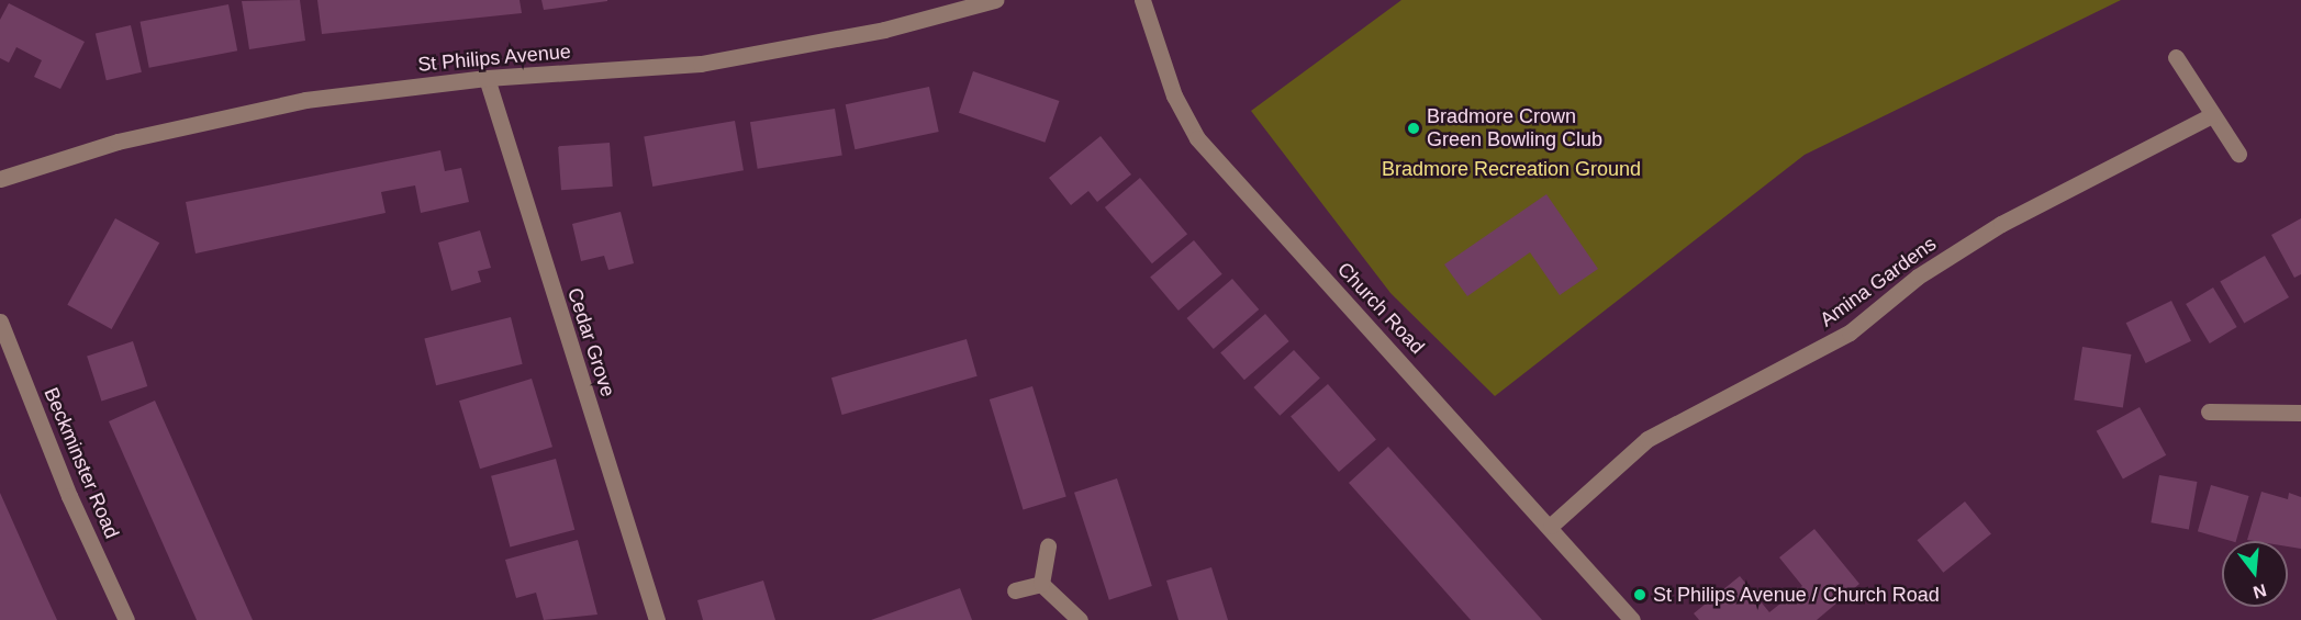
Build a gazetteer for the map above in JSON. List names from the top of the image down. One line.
{"streets":{"street":["St Philips Avenue","Amina Gardens","Church Road","Cedar Grove","Beckminster Road"]},"crossings":[["St Philips Avenue","Cedar Grove"],["Amina Gardens","Church Road"]],"parks":["Bradmore Recreation Ground"],"places":["Bradmore Crown Green Bowling Club","St Philips Avenue / Church Road"],"north":"bottom"}
